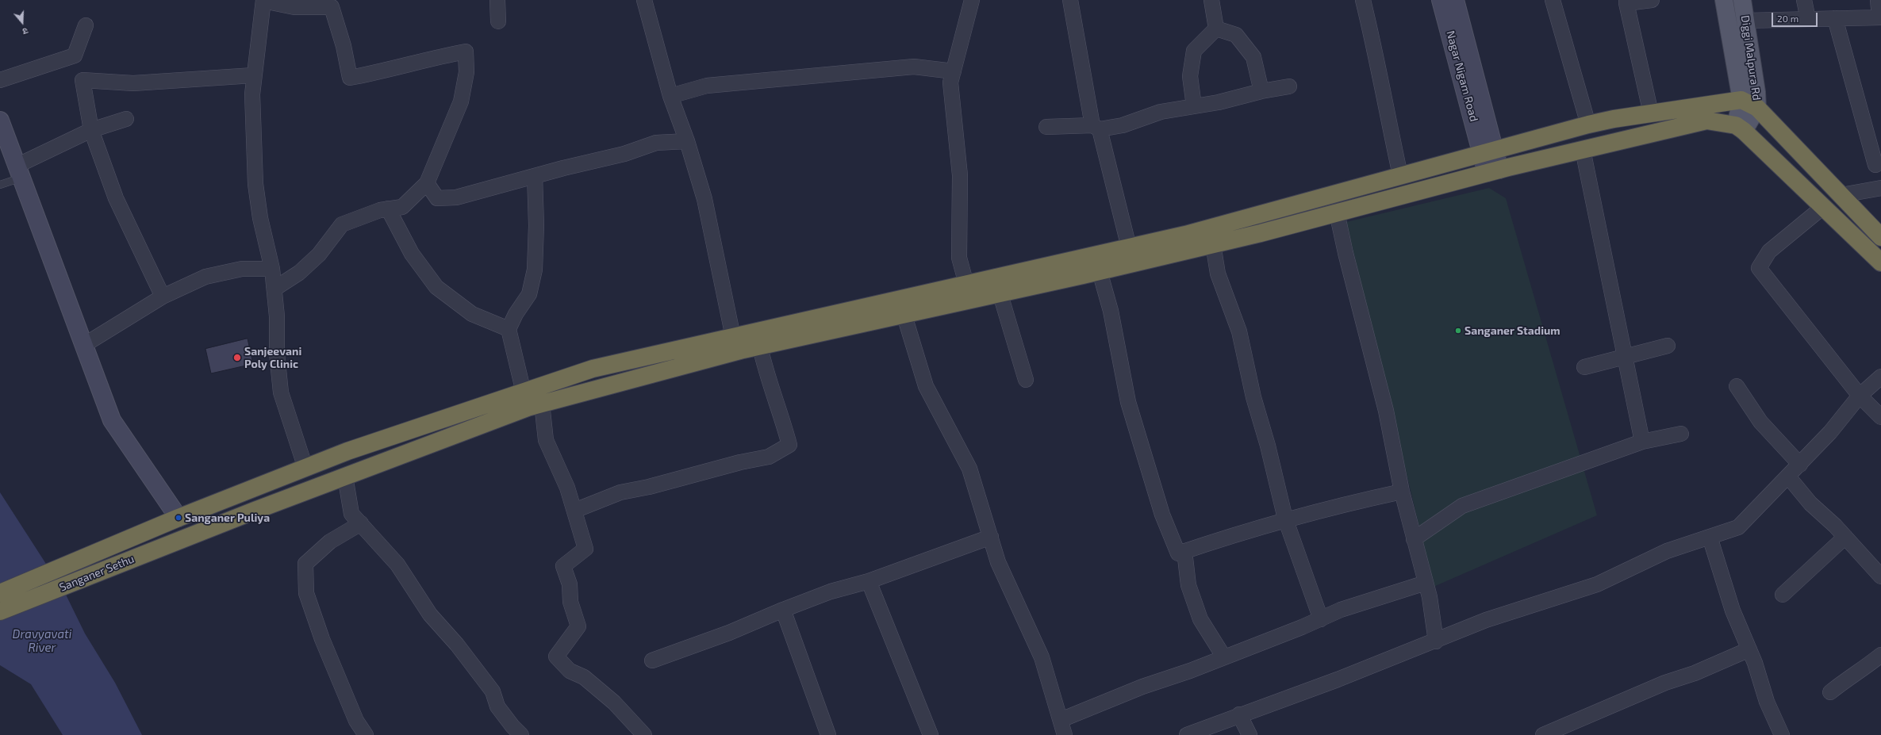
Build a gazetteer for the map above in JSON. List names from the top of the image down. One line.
{"streets":{"highway":["Sanganer Sethu"],"main road":["Diggi Malpura Rd"],"street":["Nagar Nigam Road"]},"water":["Dravyavati River"],"places":["Sanganer Stadium","Sanjeevani Poly Clinic","Sanganer Puliya"],"scale_bar":"20 m","north":"bottom"}
